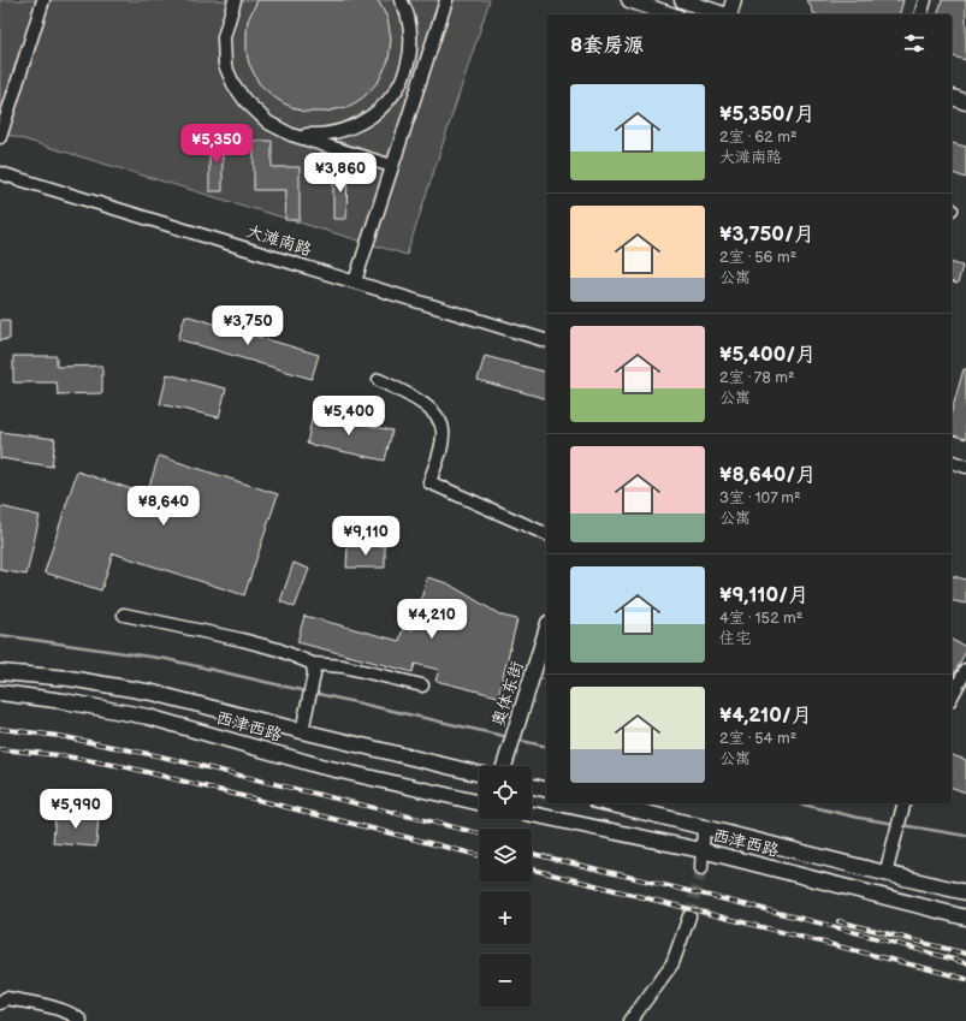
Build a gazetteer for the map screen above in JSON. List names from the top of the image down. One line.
{"streets":{"main road":["奥体东街","西津西路"],"street":["大滩南路"]},"page":{"heading":"8套房源","list":[{"name":"¥5,350/月","note":"2室 · 62 m² · 大滩南路"},{"name":"¥3,750/月","note":"2室 · 56 m² · 公寓"},{"name":"¥5,400/月","note":"2室 · 78 m² · 公寓"},{"name":"¥8,640/月","note":"3室 · 107 m² · 公寓"},{"name":"¥9,110/月","note":"4室 · 152 m² · 住宅"},{"name":"¥4,210/月","note":"2室 · 54 m² · 公寓"}],"price":["¥5,350","¥3,860","¥3,750","¥5,400","¥8,640","¥9,110","¥4,210","¥5,990"],"map_buttons":["+","−"]}}
